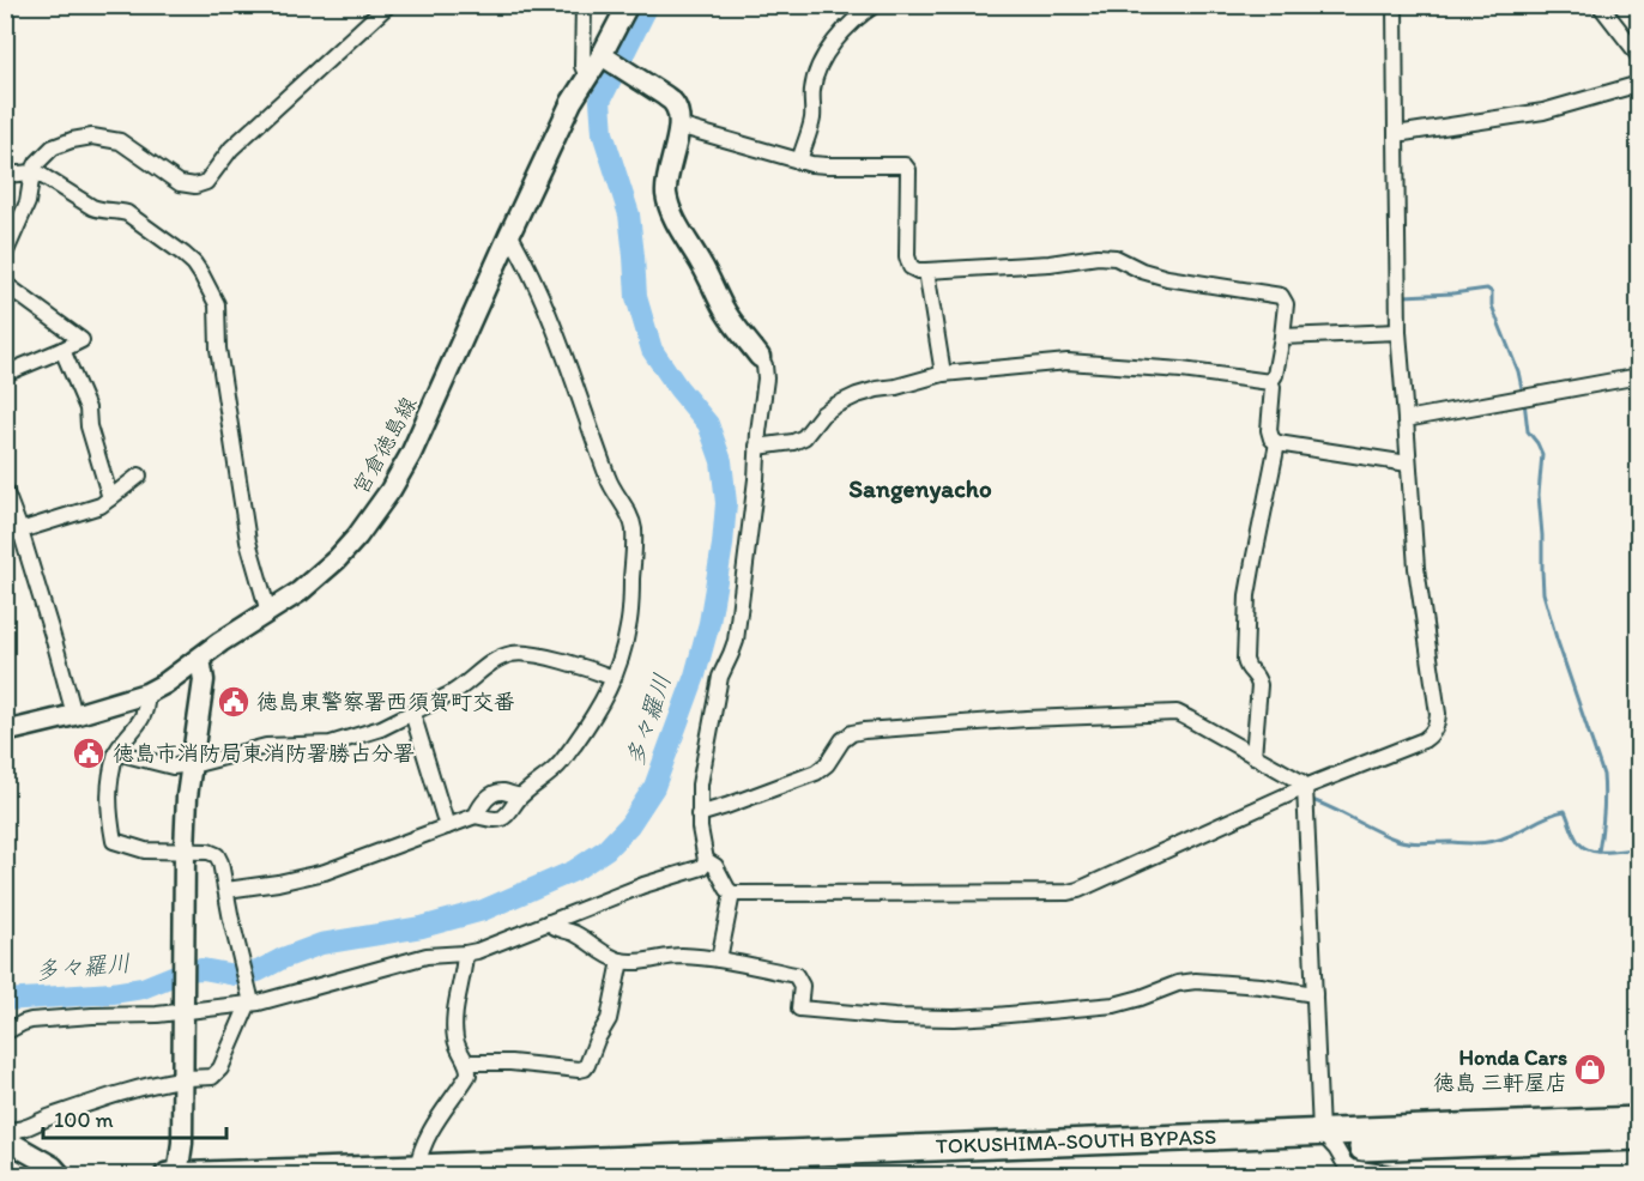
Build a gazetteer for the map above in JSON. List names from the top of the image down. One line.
{"streets":{"highway":["TOKUSHIMA-SOUTH BYPASS"],"main road":["宮倉徳島線"]},"districts":["Sangenyacho"],"water":["多々羅川"],"places":{"public building":["徳島東警察署西須賀町交番","徳島市消防局東消防署勝占分署"],"shop":["Honda Cars 徳島 三軒屋店"]},"scale_bar":"100 m"}
